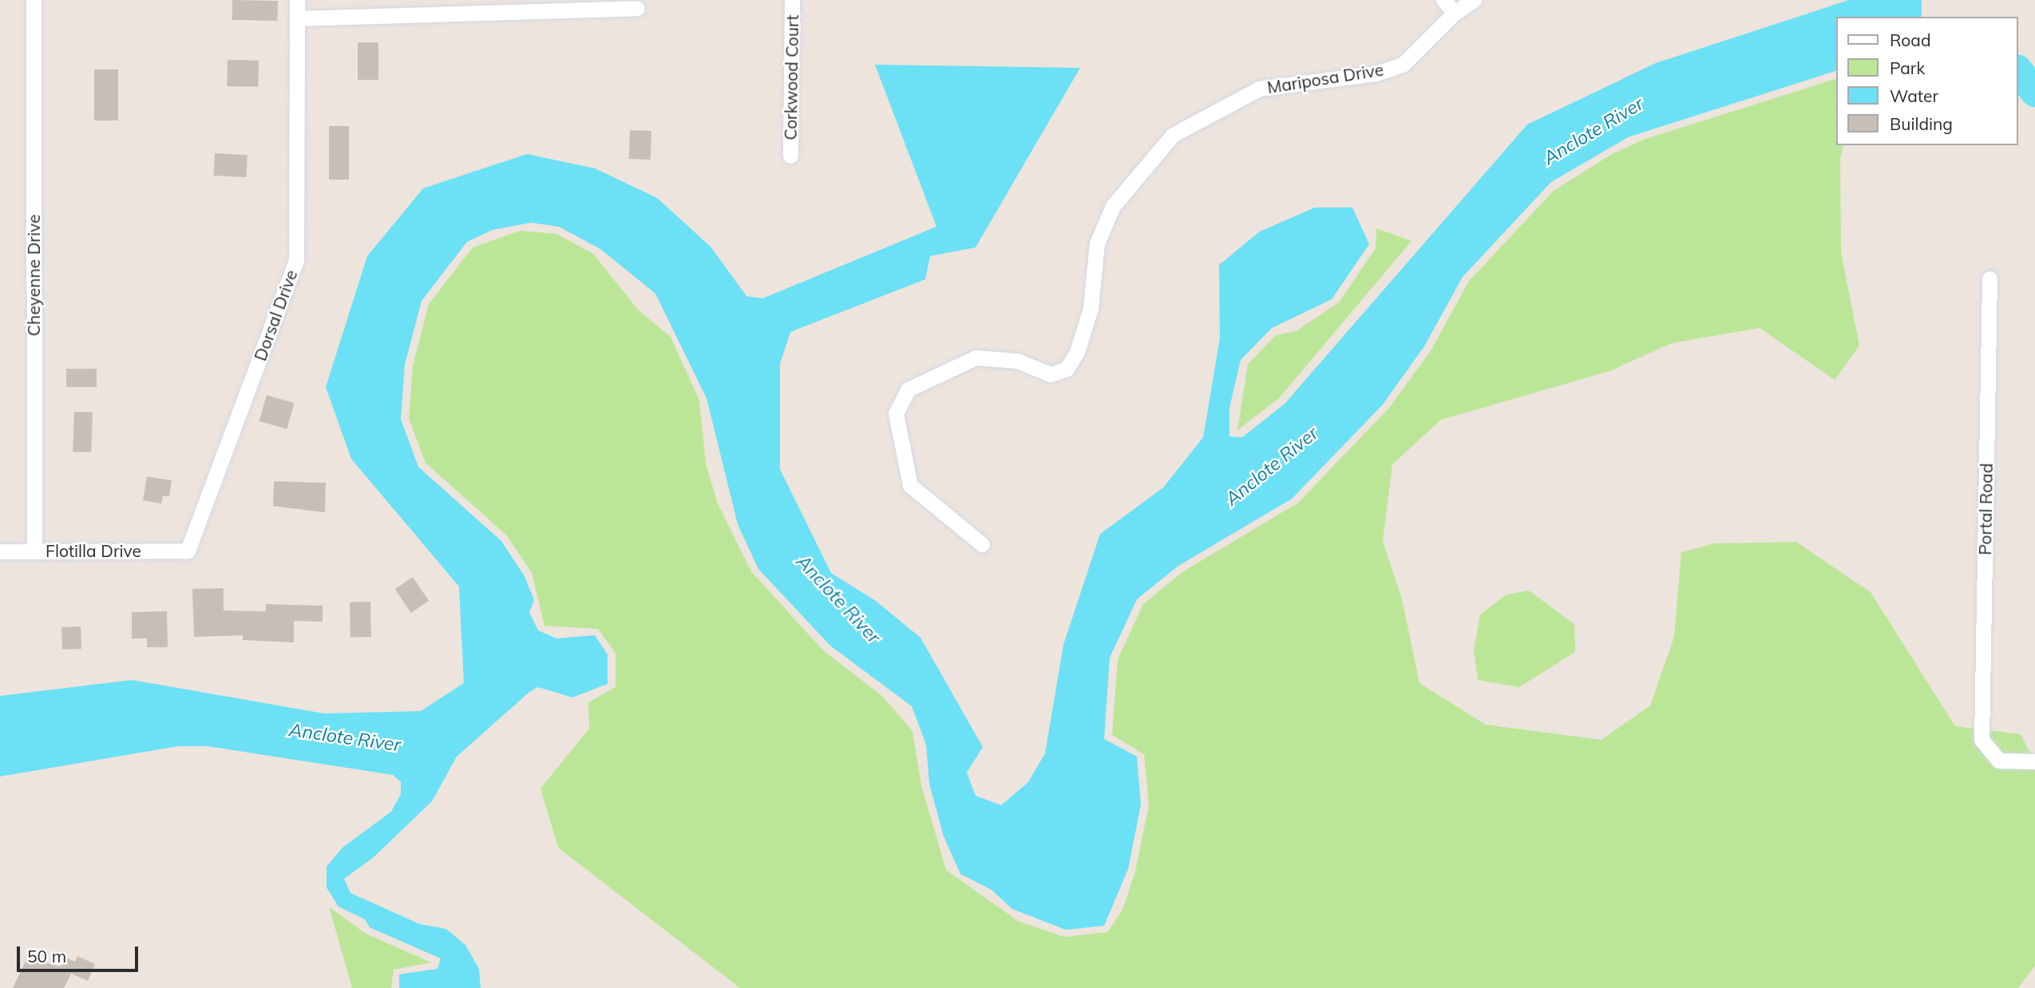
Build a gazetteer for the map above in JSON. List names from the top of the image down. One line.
{"streets":{"street":["Corkwood Court","Mariposa Drive","Cheyenne Drive","Dorsal Drive","Portal Road","Flotilla Drive"]},"crossings":[["Cheyenne Drive","Flotilla Drive"],["Dorsal Drive","Flotilla Drive"]],"water":["Anclote River"],"legend":["Road","Park","Water","Building"],"scale_bar":"50 m"}
